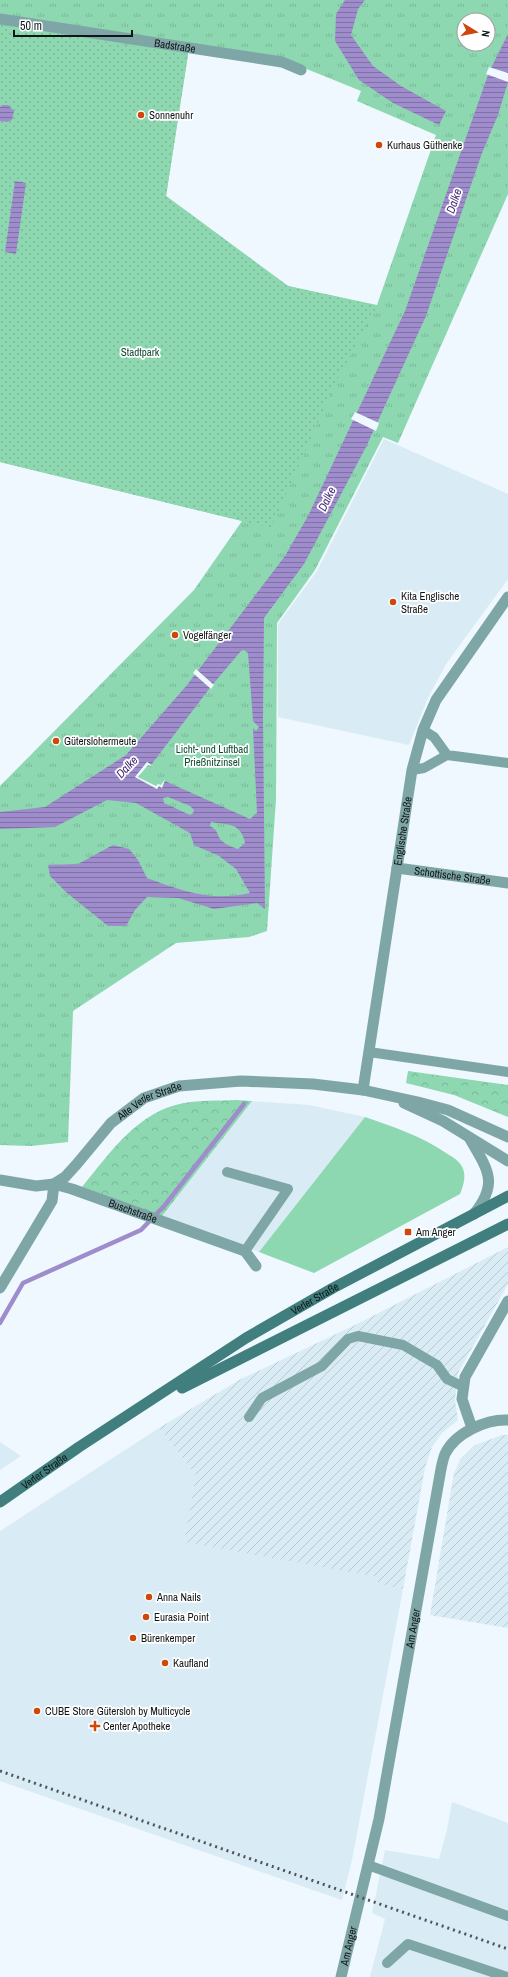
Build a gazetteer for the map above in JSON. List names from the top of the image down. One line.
{"streets":{"main road":["Verler Straße"],"street":["Badstraße","Englische Straße","Schottische Straße","Alte Verler Straße","Buschstraße","Am Anger"]},"crossings":[["Englische Straße","Schottische Straße"],["Englische Straße","Alte Verler Straße"],["Alte Verler Straße","Buschstraße"],["Alte Verler Straße","Verler Straße"]],"water":["Dalke"],"parks":["Stadtpark","Licht- und Luftbad Prießnitzinsel"],"places":{"other":["Sonnenuhr","Kurhaus Güthenke","Kita Englische Straße","Vogelfänger","Güterslohermeute","Anna Nails","Eurasia Point","Bürenkemper","Kaufland","CUBE Store Gütersloh by Multicycle"],"transit":["Am Anger"],"health":["Center Apotheke"]},"scale_bar":"50 m","north":"right"}
